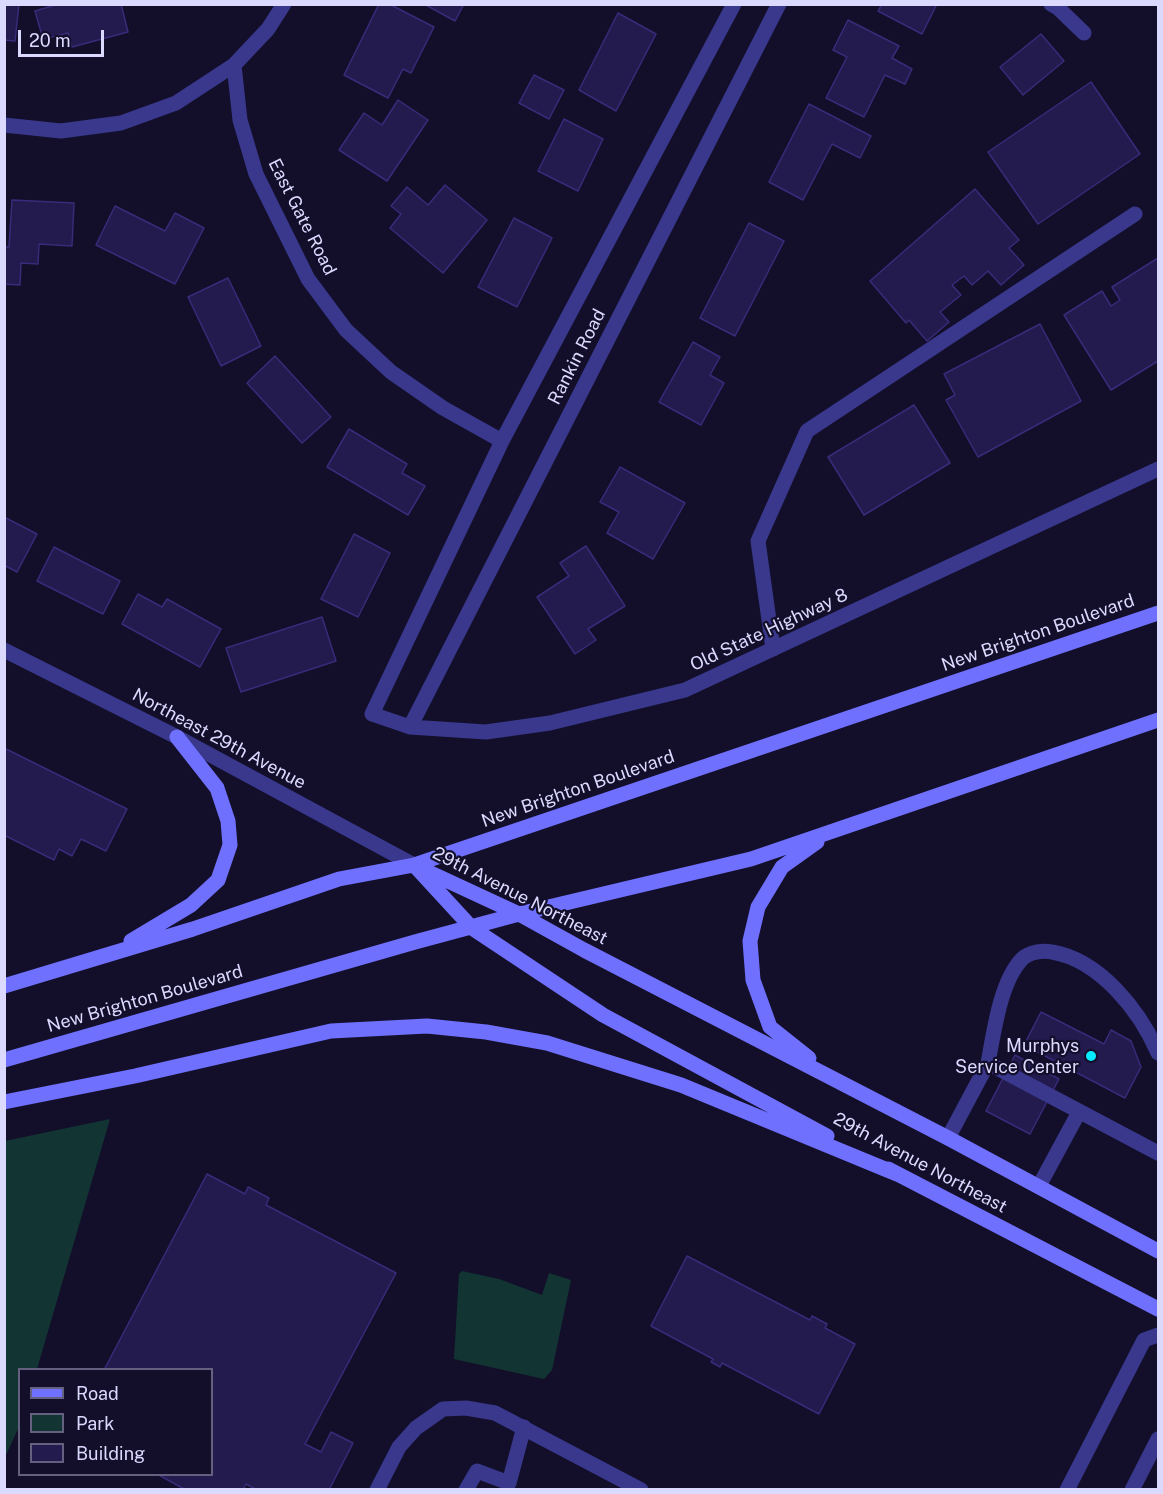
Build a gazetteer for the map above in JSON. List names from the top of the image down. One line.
{"streets":{"main road":["New Brighton Boulevard","29th Avenue Northeast"],"street":["East Gate Road","Rankin Road","Old State Highway 8","Northeast 29th Avenue"]},"crossings":[["East Gate Road","Rankin Road"],["Rankin Road","Old State Highway 8"],["New Brighton Boulevard","Northeast 29th Avenue"],["New Brighton Boulevard","29th Avenue Northeast"],["Northeast 29th Avenue","29th Avenue Northeast"]],"places":["Murphys Service Center"],"legend":["Road","Park","Building"],"scale_bar":"20 m"}
